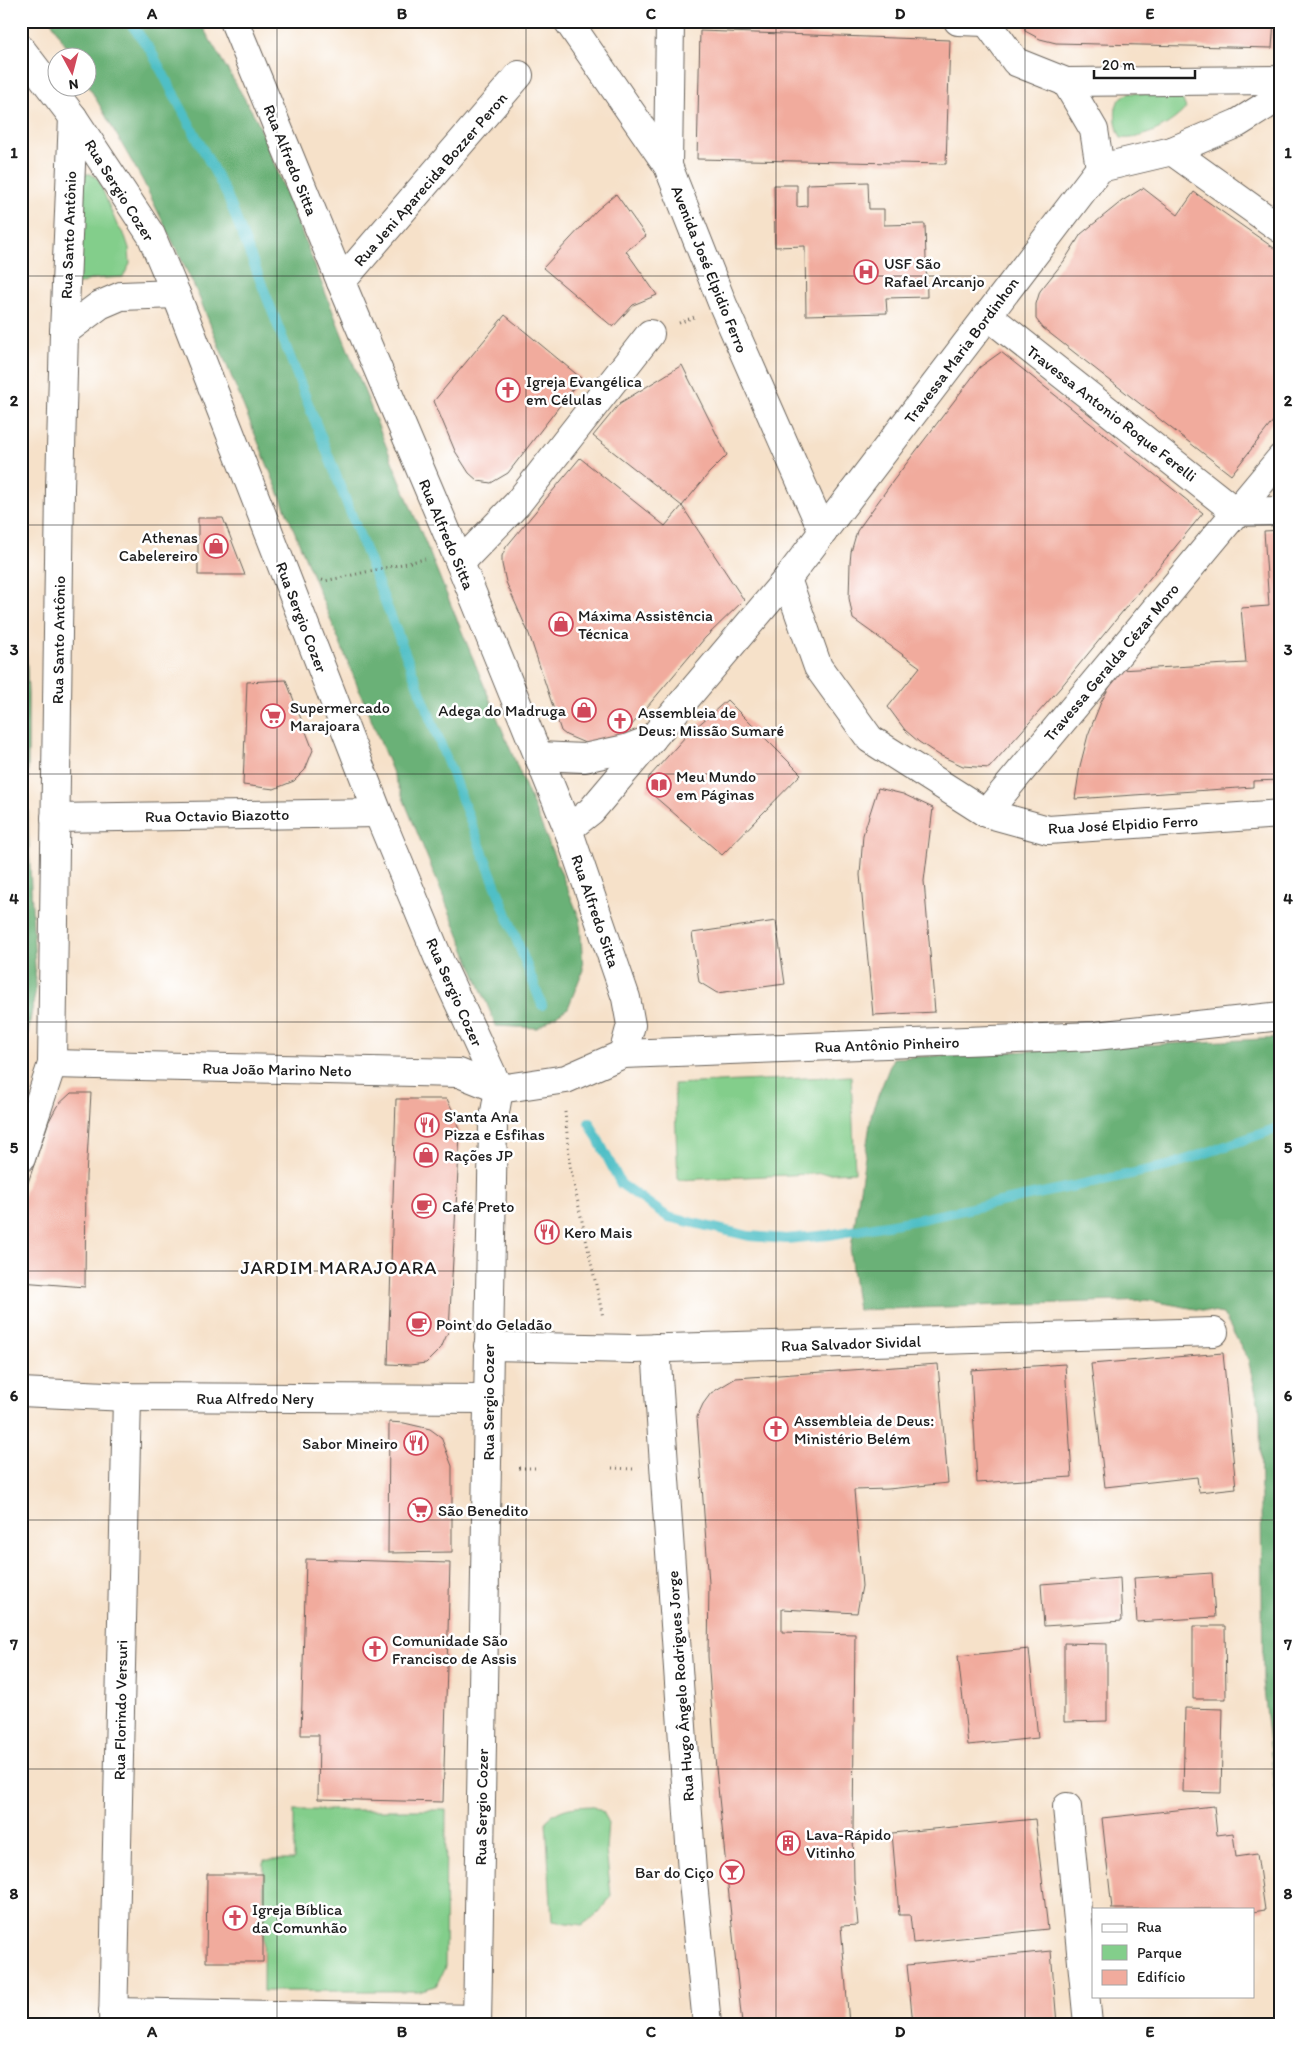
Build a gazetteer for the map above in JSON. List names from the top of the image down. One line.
{"streets":{"street":["Rua Alfredo Sitta","Rua Jeni Aparecida Bozzer Peron","Rua Sergio Cozer","Rua Santo Antônio","Avenida José Elpidio Ferro","Travessa Maria Bordinhon","Travessa Antonio Roque Ferelli","Travessa Geralda Cézar Moro","Rua Octavio Biazotto","Rua José Elpidio Ferro","Rua Antônio Pinheiro","Rua João Marino Neto","Rua Salvador Sividal","Rua Alfredo Nery","Rua Hugo Ângelo Rodrigues Jorge","Rua Florindo Versuri"]},"crossings":[["Rua Alfredo Sitta","Rua Jeni Aparecida Bozzer Peron"],["Rua Alfredo Sitta","Travessa Maria Bordinhon"],["Rua Alfredo Sitta","Rua Antônio Pinheiro"],["Rua Sergio Cozer","Rua Santo Antônio"],["Rua Sergio Cozer","Rua Octavio Biazotto"],["Rua Sergio Cozer","Rua Antônio Pinheiro"],["Rua Sergio Cozer","Rua João Marino Neto"],["Rua Sergio Cozer","Rua Salvador Sividal"],["Rua Sergio Cozer","Rua Alfredo Nery"],["Rua Santo Antônio","Rua Octavio Biazotto"],["Rua Santo Antônio","Rua João Marino Neto"],["Avenida José Elpidio Ferro","Travessa Maria Bordinhon"],["Travessa Maria Bordinhon","Travessa Antonio Roque Ferelli"],["Travessa Maria Bordinhon","Rua José Elpidio Ferro"],["Travessa Antonio Roque Ferelli","Travessa Geralda Cézar Moro"],["Travessa Geralda Cézar Moro","Rua José Elpidio Ferro"],["Rua Antônio Pinheiro","Rua João Marino Neto"],["Rua Salvador Sividal","Rua Hugo Ângelo Rodrigues Jorge"],["Rua Alfredo Nery","Rua Florindo Versuri"]],"districts":["JARDIM MARAJOARA"],"places":{"hospital":["USF São Rafael Arcanjo"],"church":["Igreja Evangélica em Células","Assembleia de Deus: Missão Sumaré","Assembleia de Deus: Ministério Belém","Comunidade São Francisco de Assis","Igreja Bíblica da Comunhão"],"shop":["Athenas Cabelereiro","Máxima Assistência Técnica","Adega do Madruga","Rações JP"],"supermarket":["Supermercado Marajoara","São Benedito"],"library":["Meu Mundo em Páginas"],"restaurant":["S'anta Ana Pizza e Esfihas","Kero Mais","Sabor Mineiro"],"cafe":["Café Preto","Point do Geladão"],"building":["Lava-Rápido Vitinho"],"bar":["Bar do Ciço"]},"legend":["Rua","Parque","Edifício"],"scale_bar":"20 m","north":"bottom","grid":{"columns":["A","B","C","D","E"],"rows":["1","2","3","4","5","6","7","8"]}}
